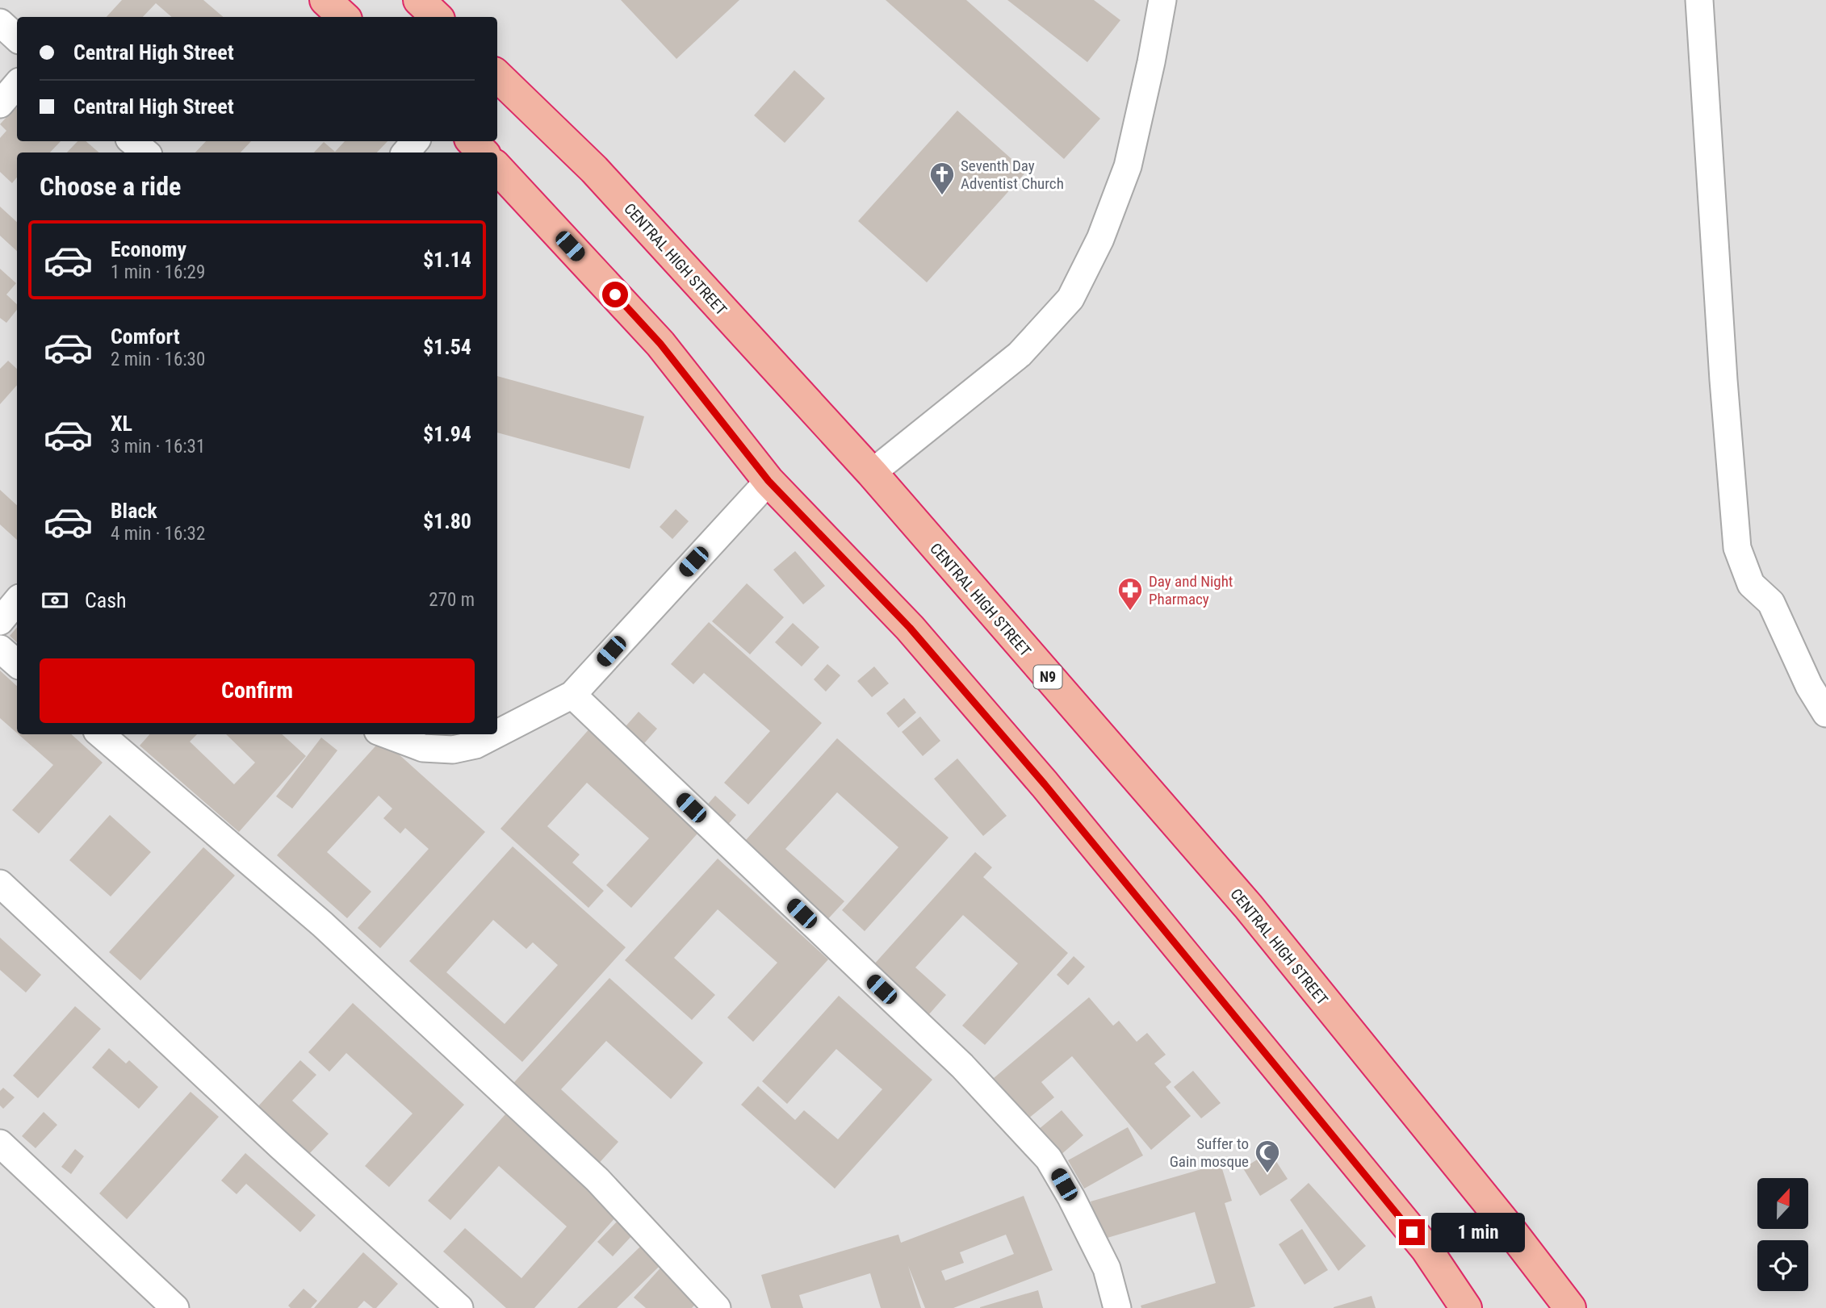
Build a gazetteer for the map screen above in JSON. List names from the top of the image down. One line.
{"streets":{"highway":["CENTRAL HIGH STREET","N9"]},"places":{"church":["Seventh Day Adventist Church"],"pharmacy":["Day and Night Pharmacy"],"mosque":["Suffer to Gain mosque"]},"north":"top","page":{"banner":["Central High Street","Central High Street"],"heading":"Choose a ride","list":[{"name":"Economy","note":"1 min · 16:29","value":"$1.14"},{"name":"Comfort","note":"2 min · 16:30","value":"$1.54"},{"name":"XL","note":"3 min · 16:31","value":"$1.94"},{"name":"Black","note":"4 min · 16:32","value":"$1.80"}],"pay":["Cash","270 m"],"buttons":"Confirm","bubble":"1 min"}}
